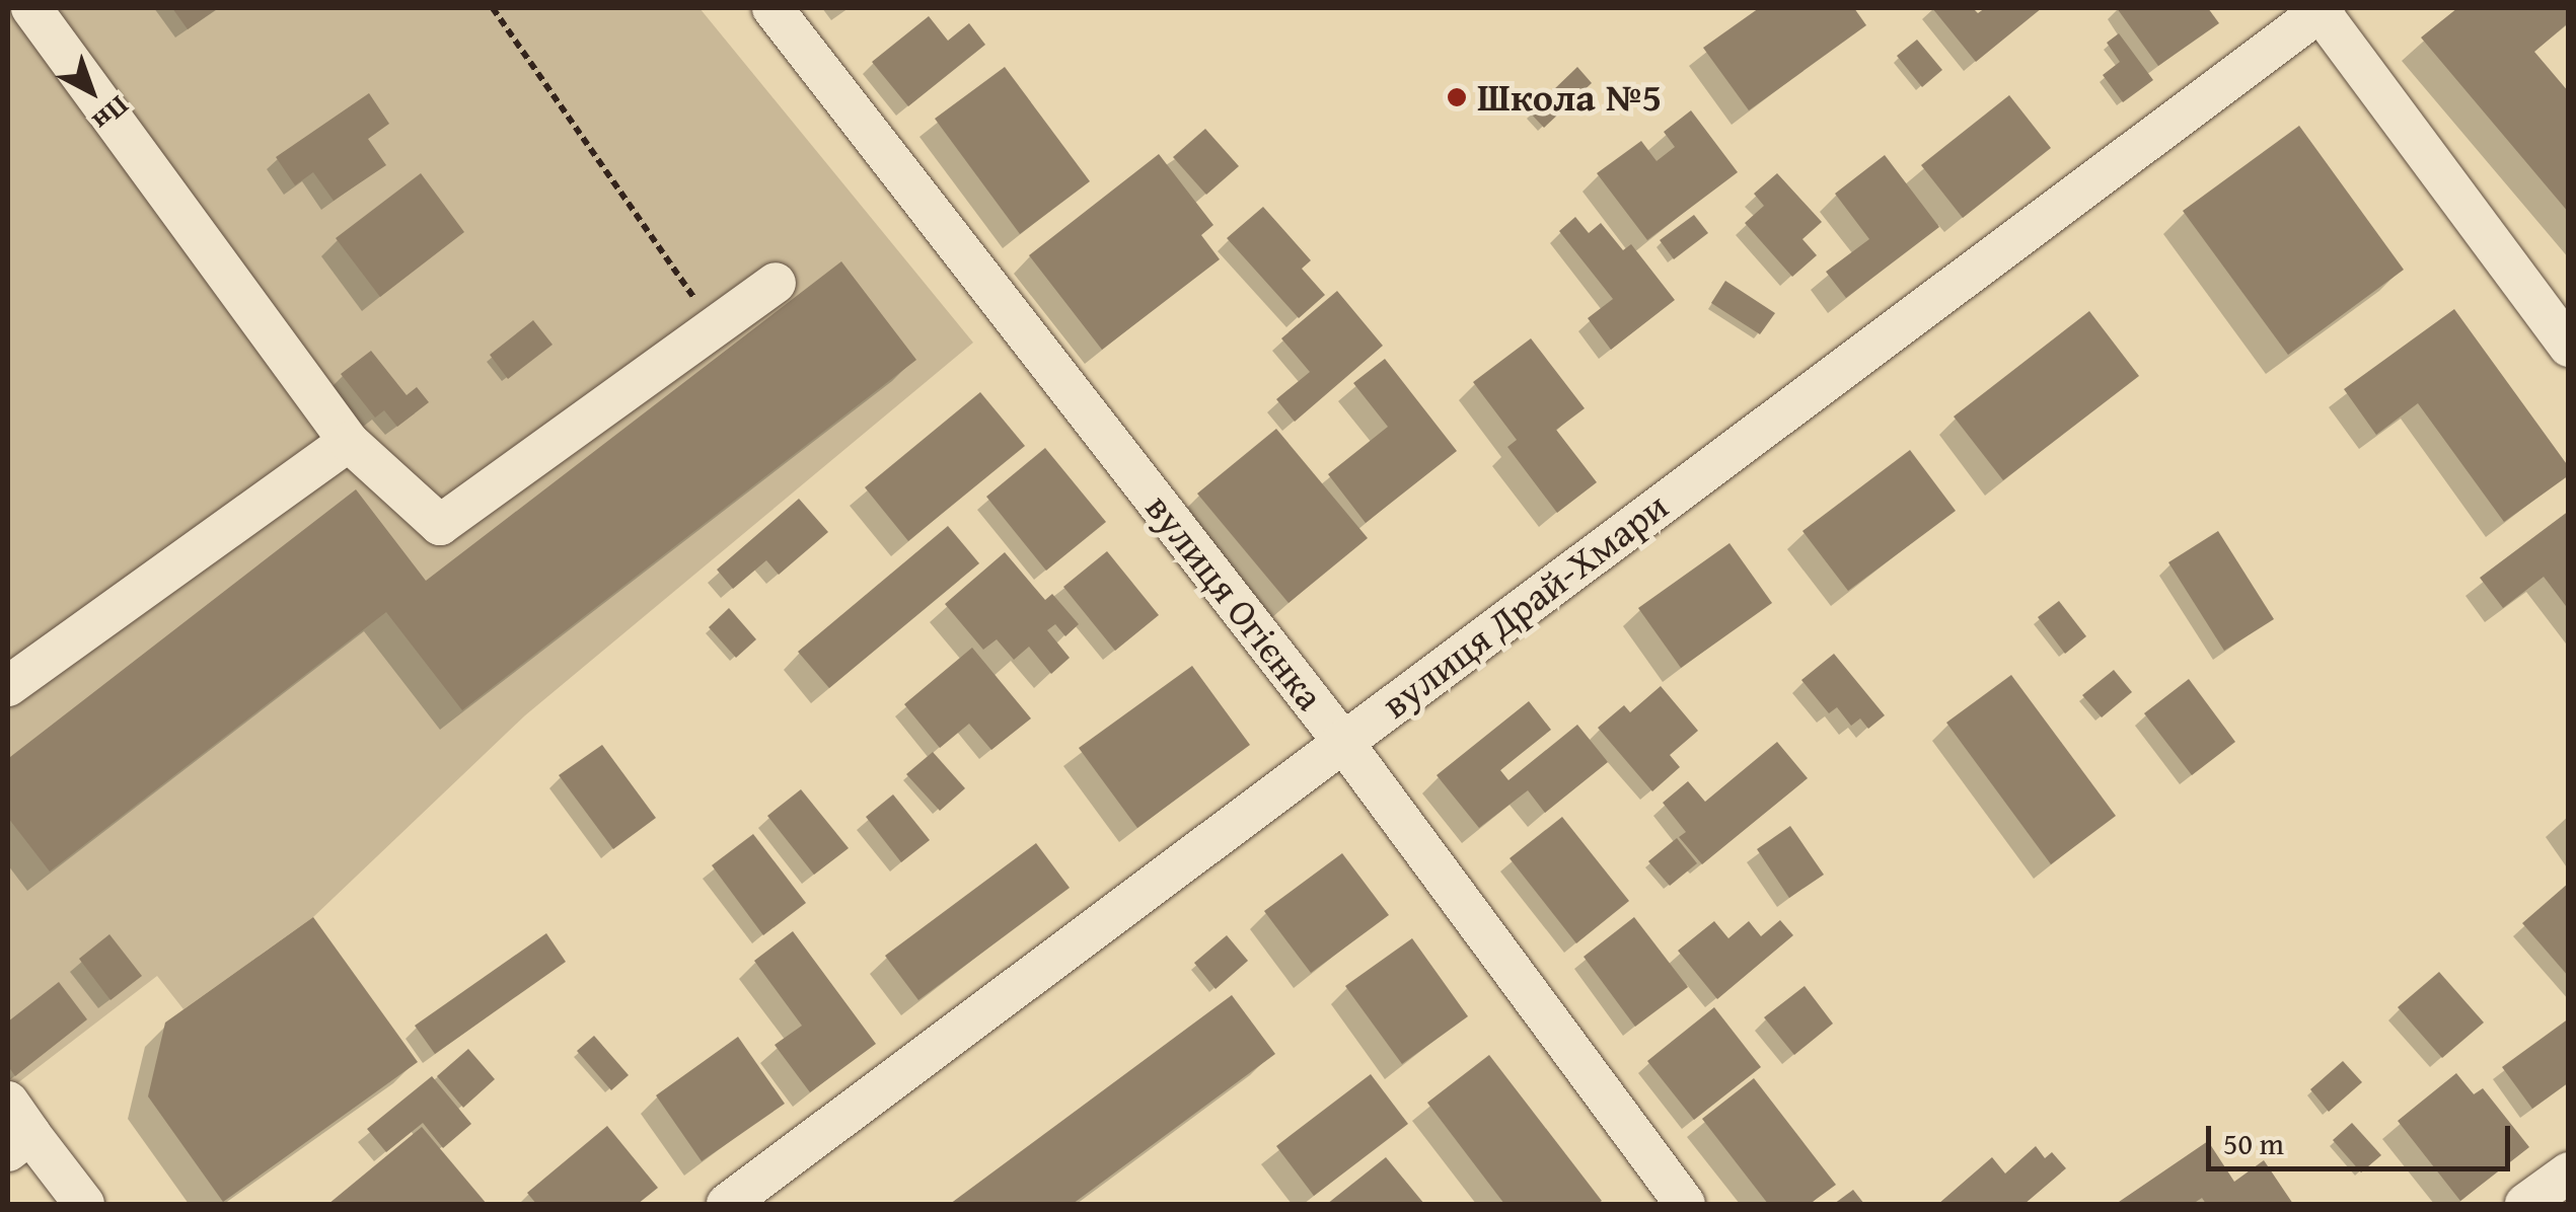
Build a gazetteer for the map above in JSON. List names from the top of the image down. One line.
{"streets":{"street":["вулиця Огієнка","вулиця Драй-Хмари"]},"crossings":[["вулиця Огієнка","вулиця Драй-Хмари"]],"places":["Школа №5"],"scale_bar":"50 m","north":"bottom right"}
